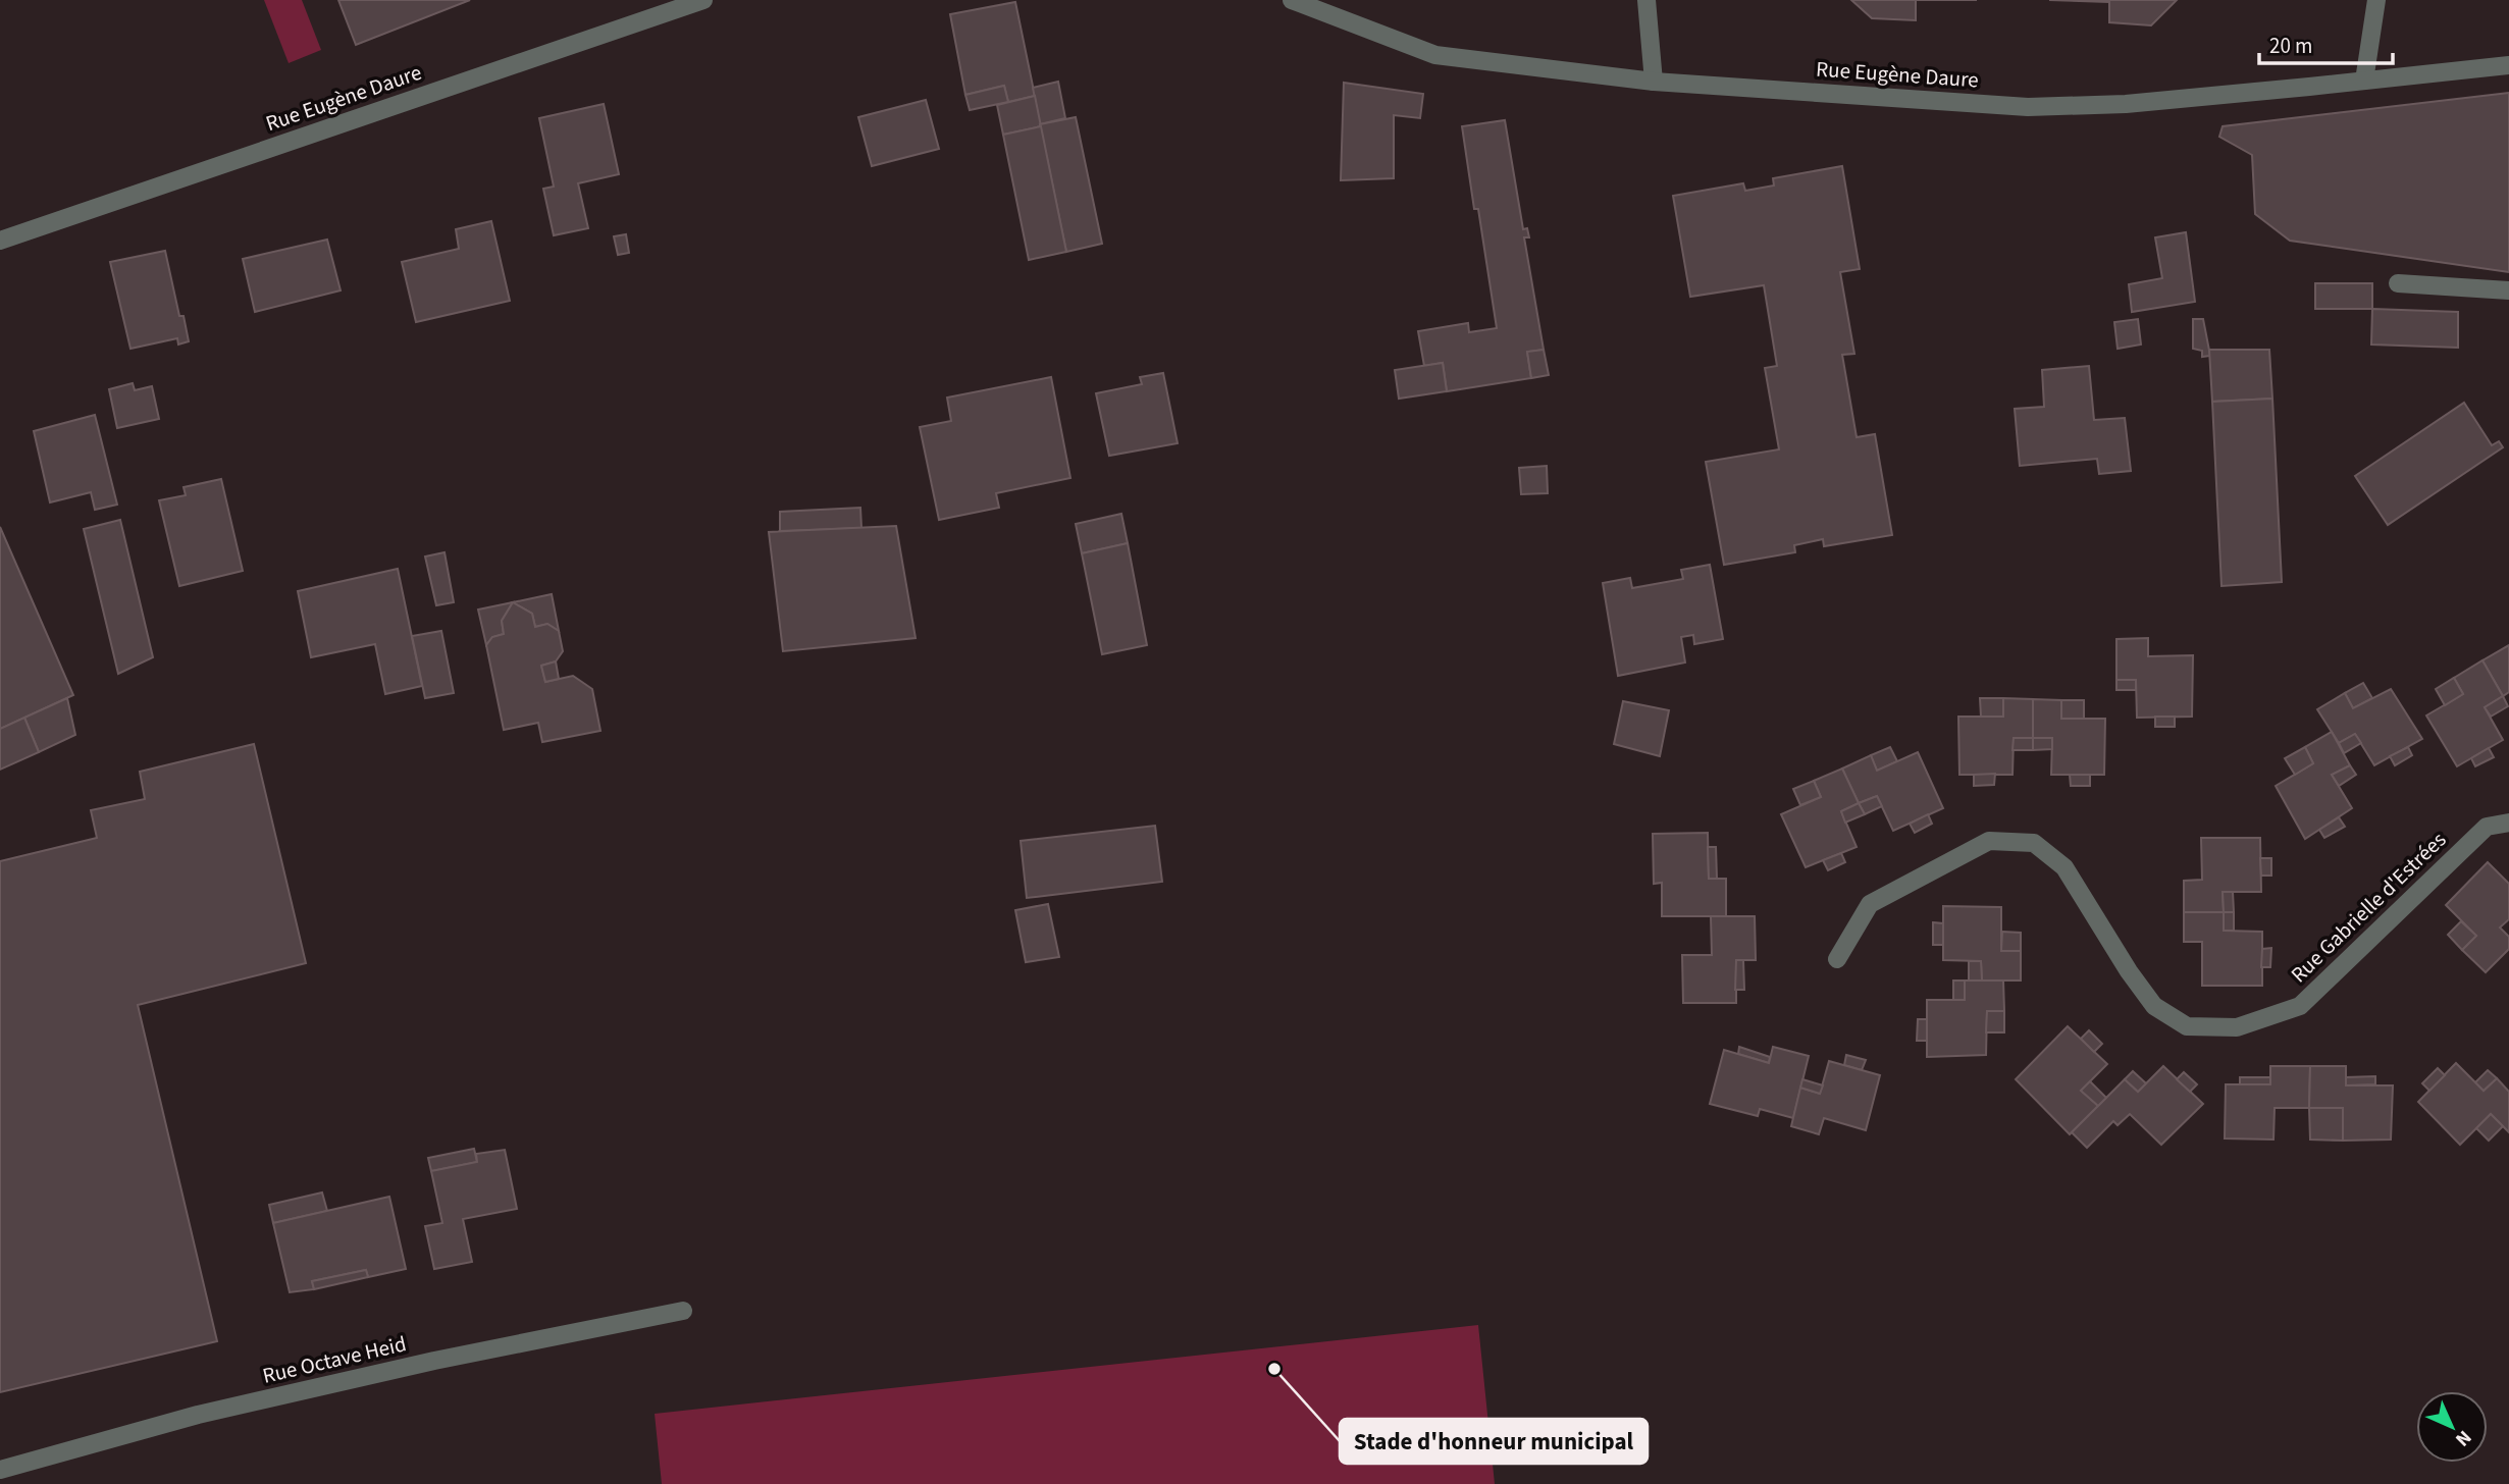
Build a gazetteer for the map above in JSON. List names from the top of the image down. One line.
{"streets":{"street":["Rue Eugène Daure","Rue Gabrielle d'Estrées","Rue Octave Heid"]},"places":["Stade d'honneur municipal"],"scale_bar":"20 m","north":"bottom right"}
